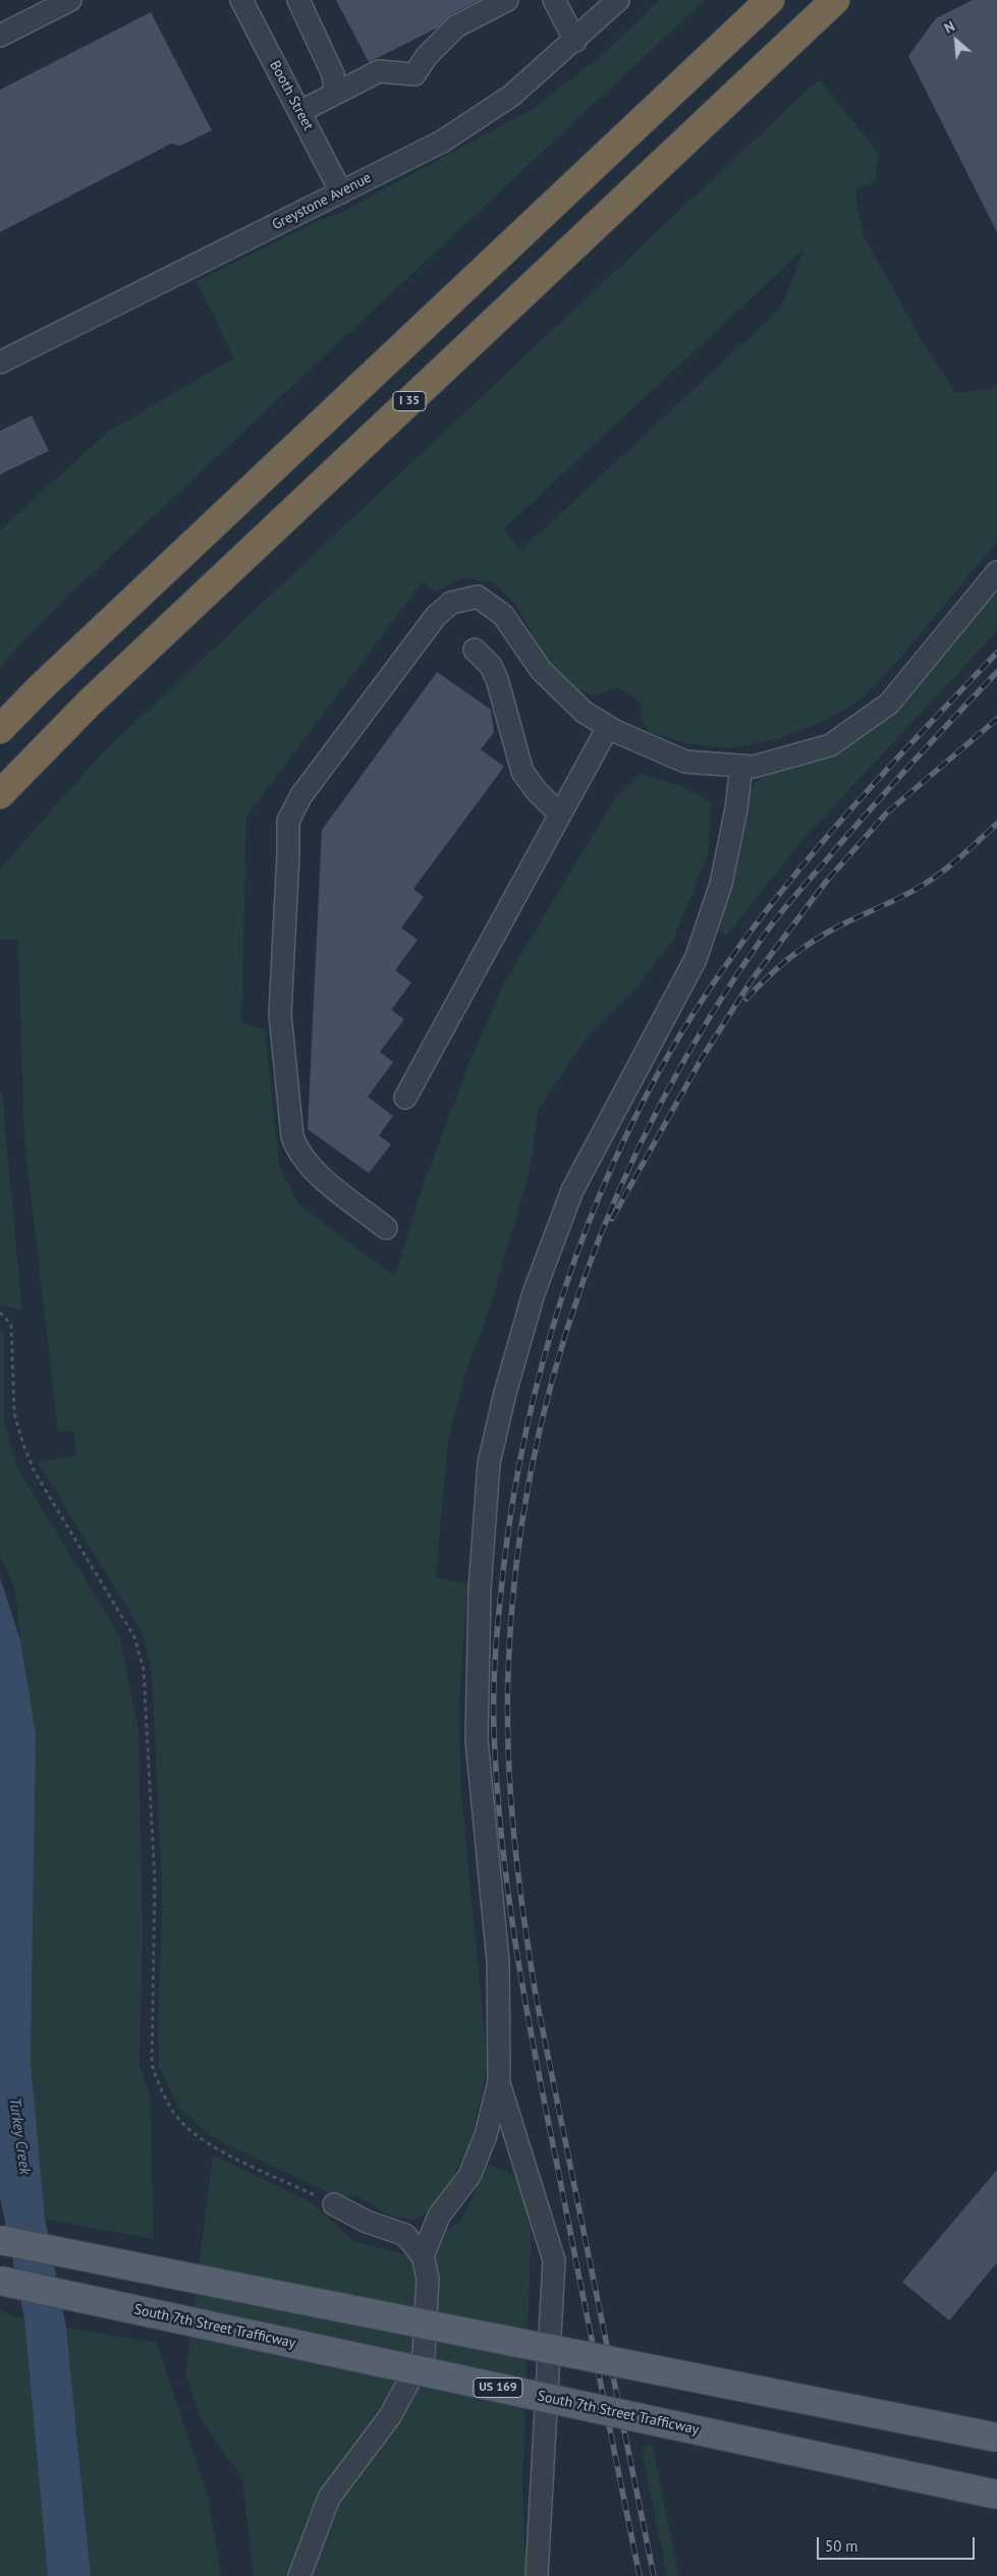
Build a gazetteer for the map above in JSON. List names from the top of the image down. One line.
{"streets":{"highway":["I 35"],"main road":["South 7th Street Trafficway","US 169"],"street":["Booth Street","Greystone Avenue"]},"crossings":[["Booth Street","Greystone Avenue"]],"water":["Turkey Creek"],"scale_bar":"50 m","north":"top left"}
